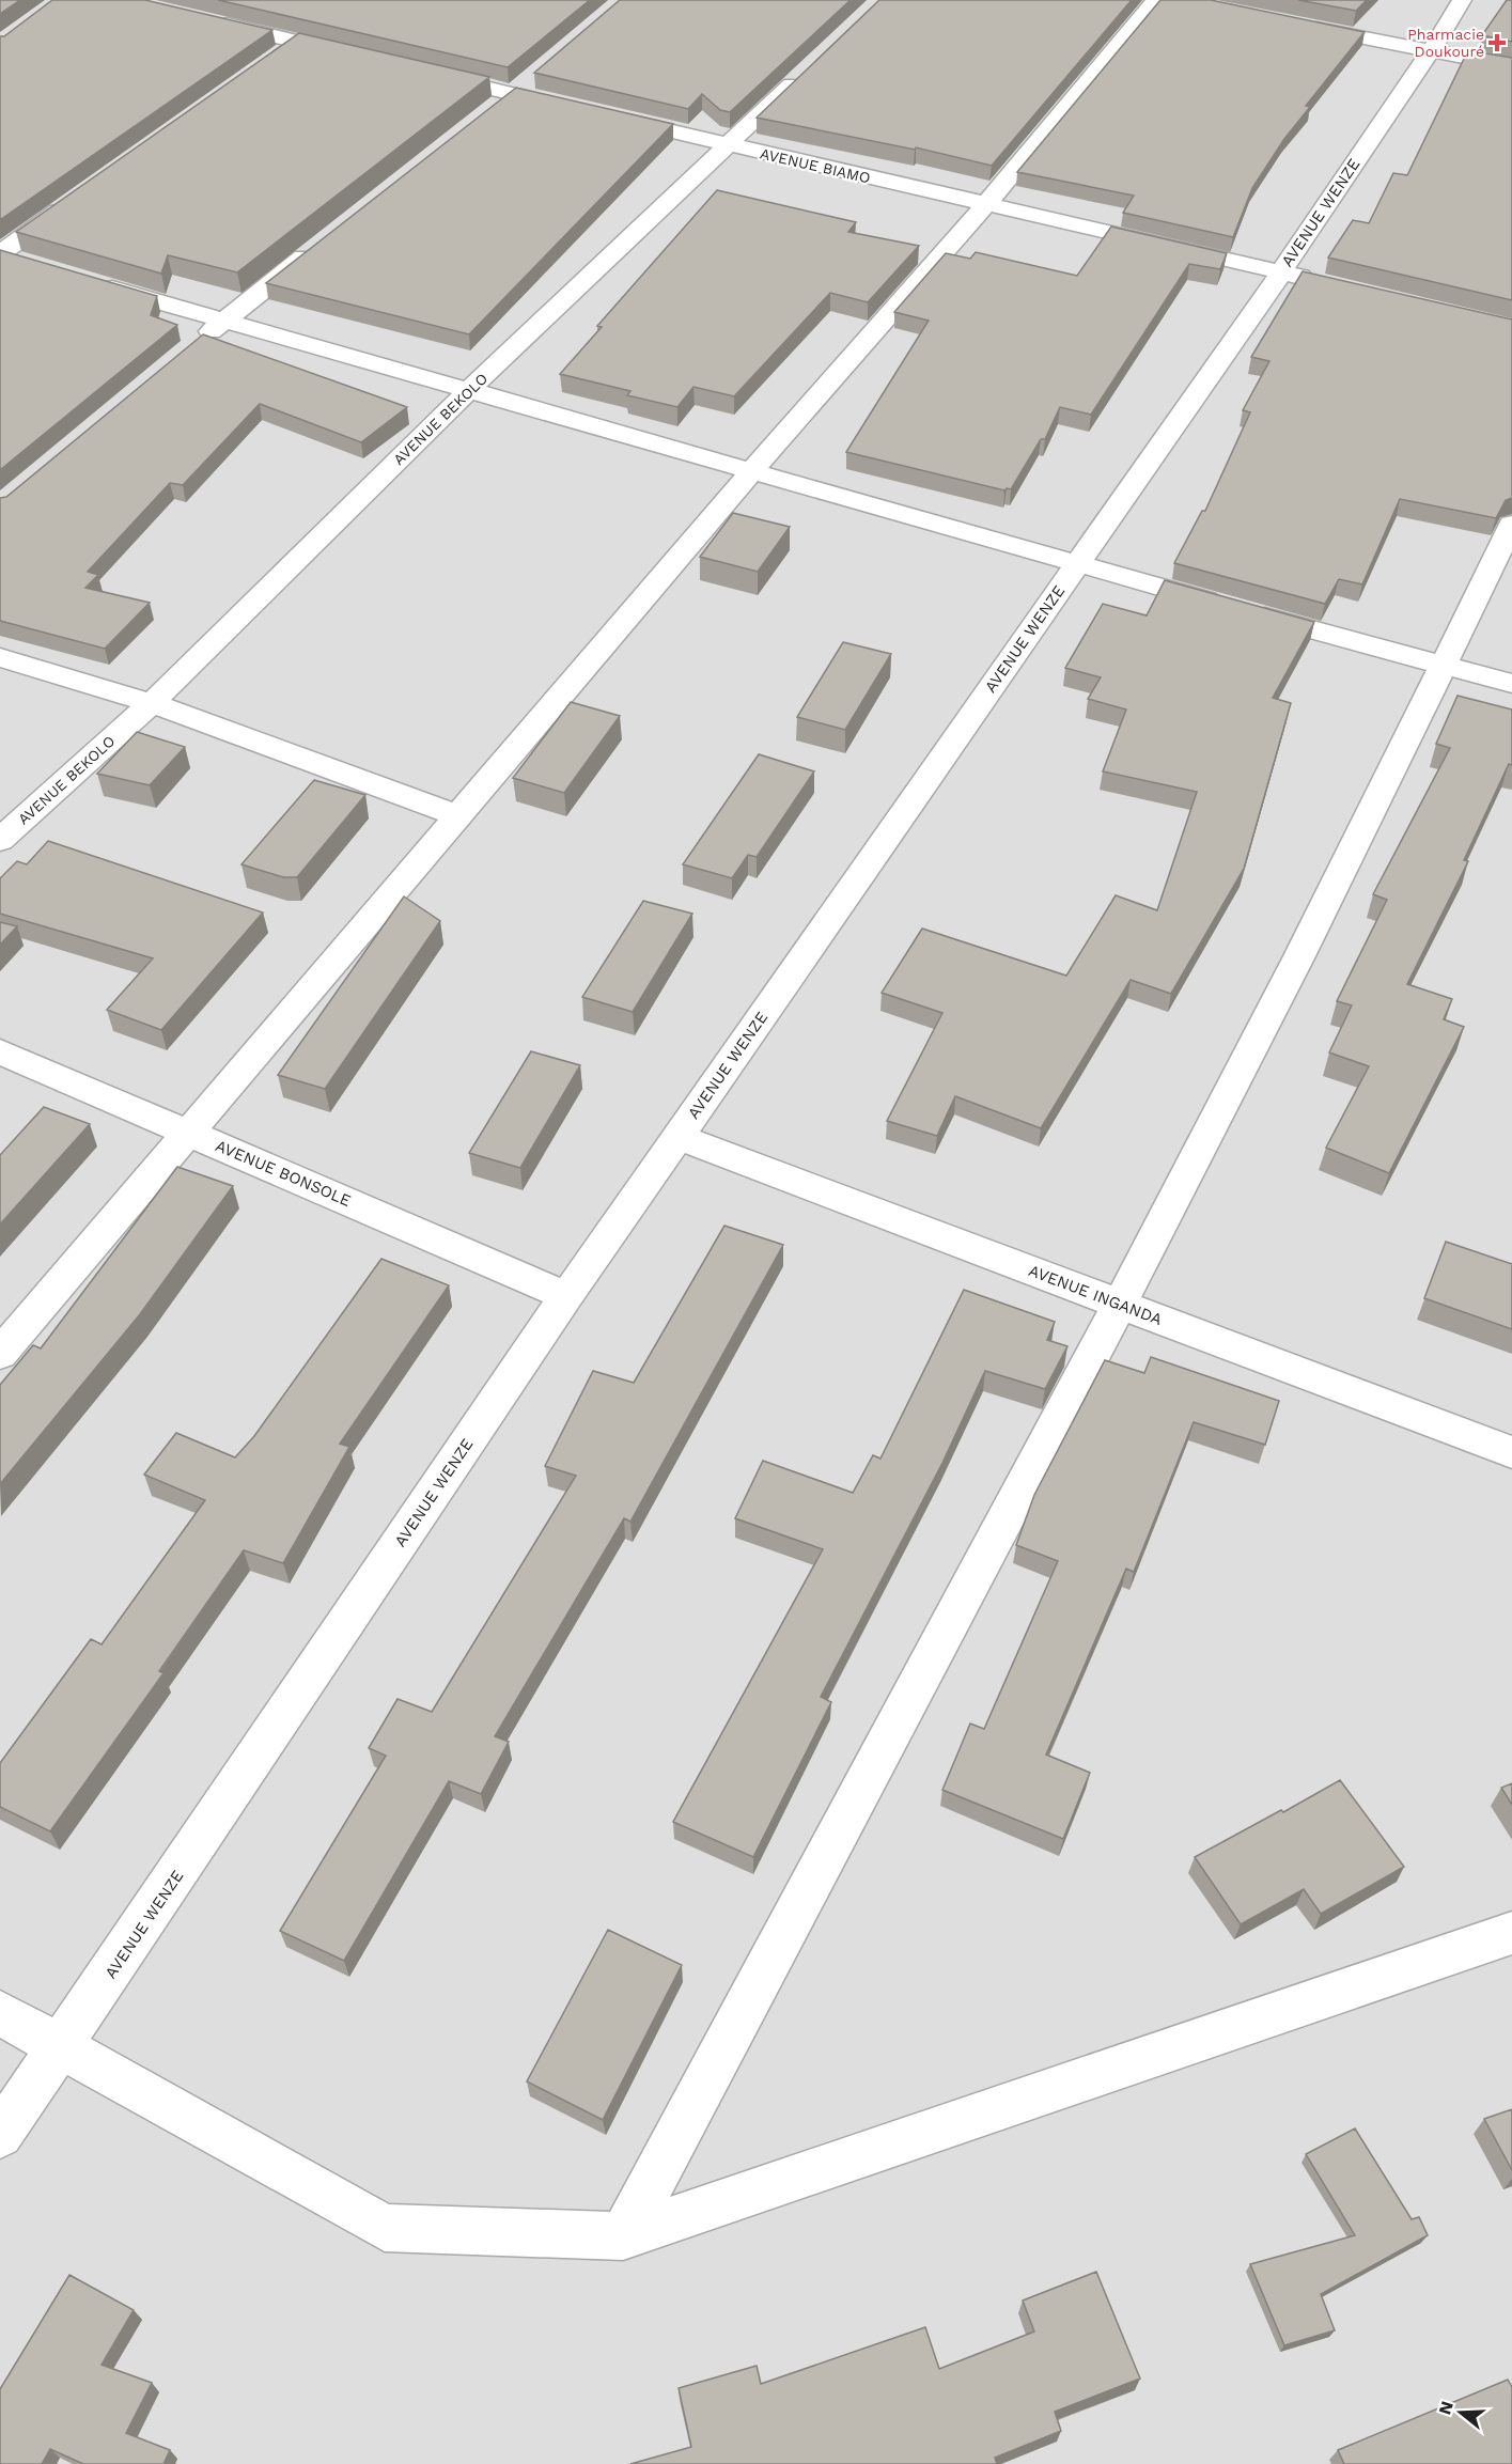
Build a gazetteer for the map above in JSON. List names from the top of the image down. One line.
{"streets":{"street":["AVENUE BIAMO","AVENUE WENZE","AVENUE BEKOLO","AVENUE BONSOLE","AVENUE INGANDA"]},"crossings":[["AVENUE BIAMO","AVENUE WENZE"],["AVENUE BIAMO","AVENUE BEKOLO"],["AVENUE WENZE","AVENUE BONSOLE"],["AVENUE WENZE","AVENUE INGANDA"]],"places":{"health":["Pharmacie Doukouré"]},"north":"left"}
